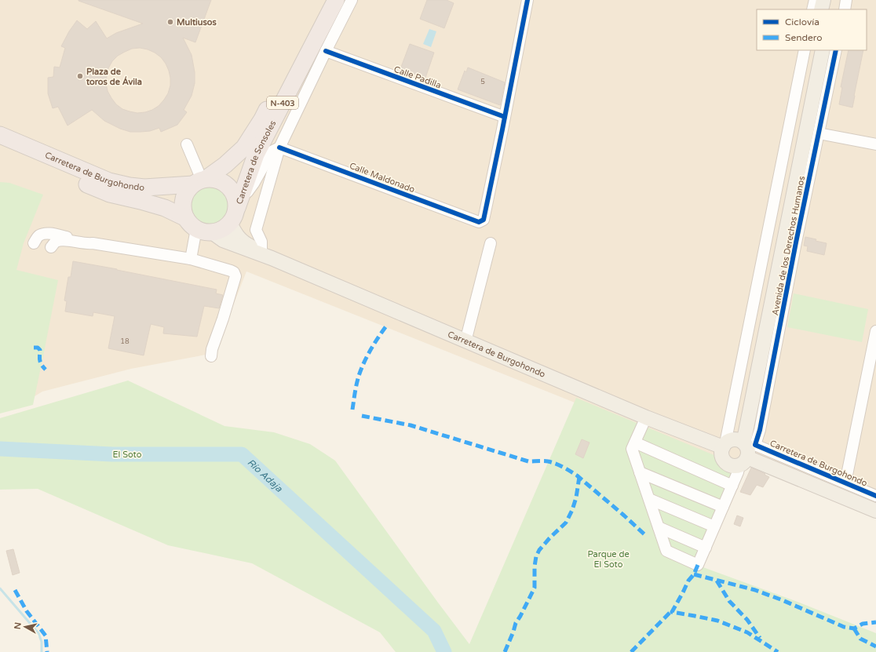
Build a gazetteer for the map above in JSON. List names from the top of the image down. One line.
{"streets":{"highway":["N-403","Carretera de Sonsoles","Carretera de Burgohondo"],"main road":["Avenida de los Derechos Humanos"],"street":["Calle Padilla","Calle Maldonado"]},"crossings":[["Calle Padilla","Calle Maldonado"],["N-403","Carretera de Sonsoles"],["N-403","Carretera de Burgohondo"],["Carretera de Sonsoles","Carretera de Burgohondo"],["Carretera de Burgohondo","Avenida de los Derechos Humanos"]],"water":["Río Adaja"],"parks":["El Soto","Parque de El Soto"],"places":["Multiusos","Plaza de toros de Ávila"],"house_numbers":["5","18"],"legend":["Ciclovía","Sendero"],"north":"left"}
